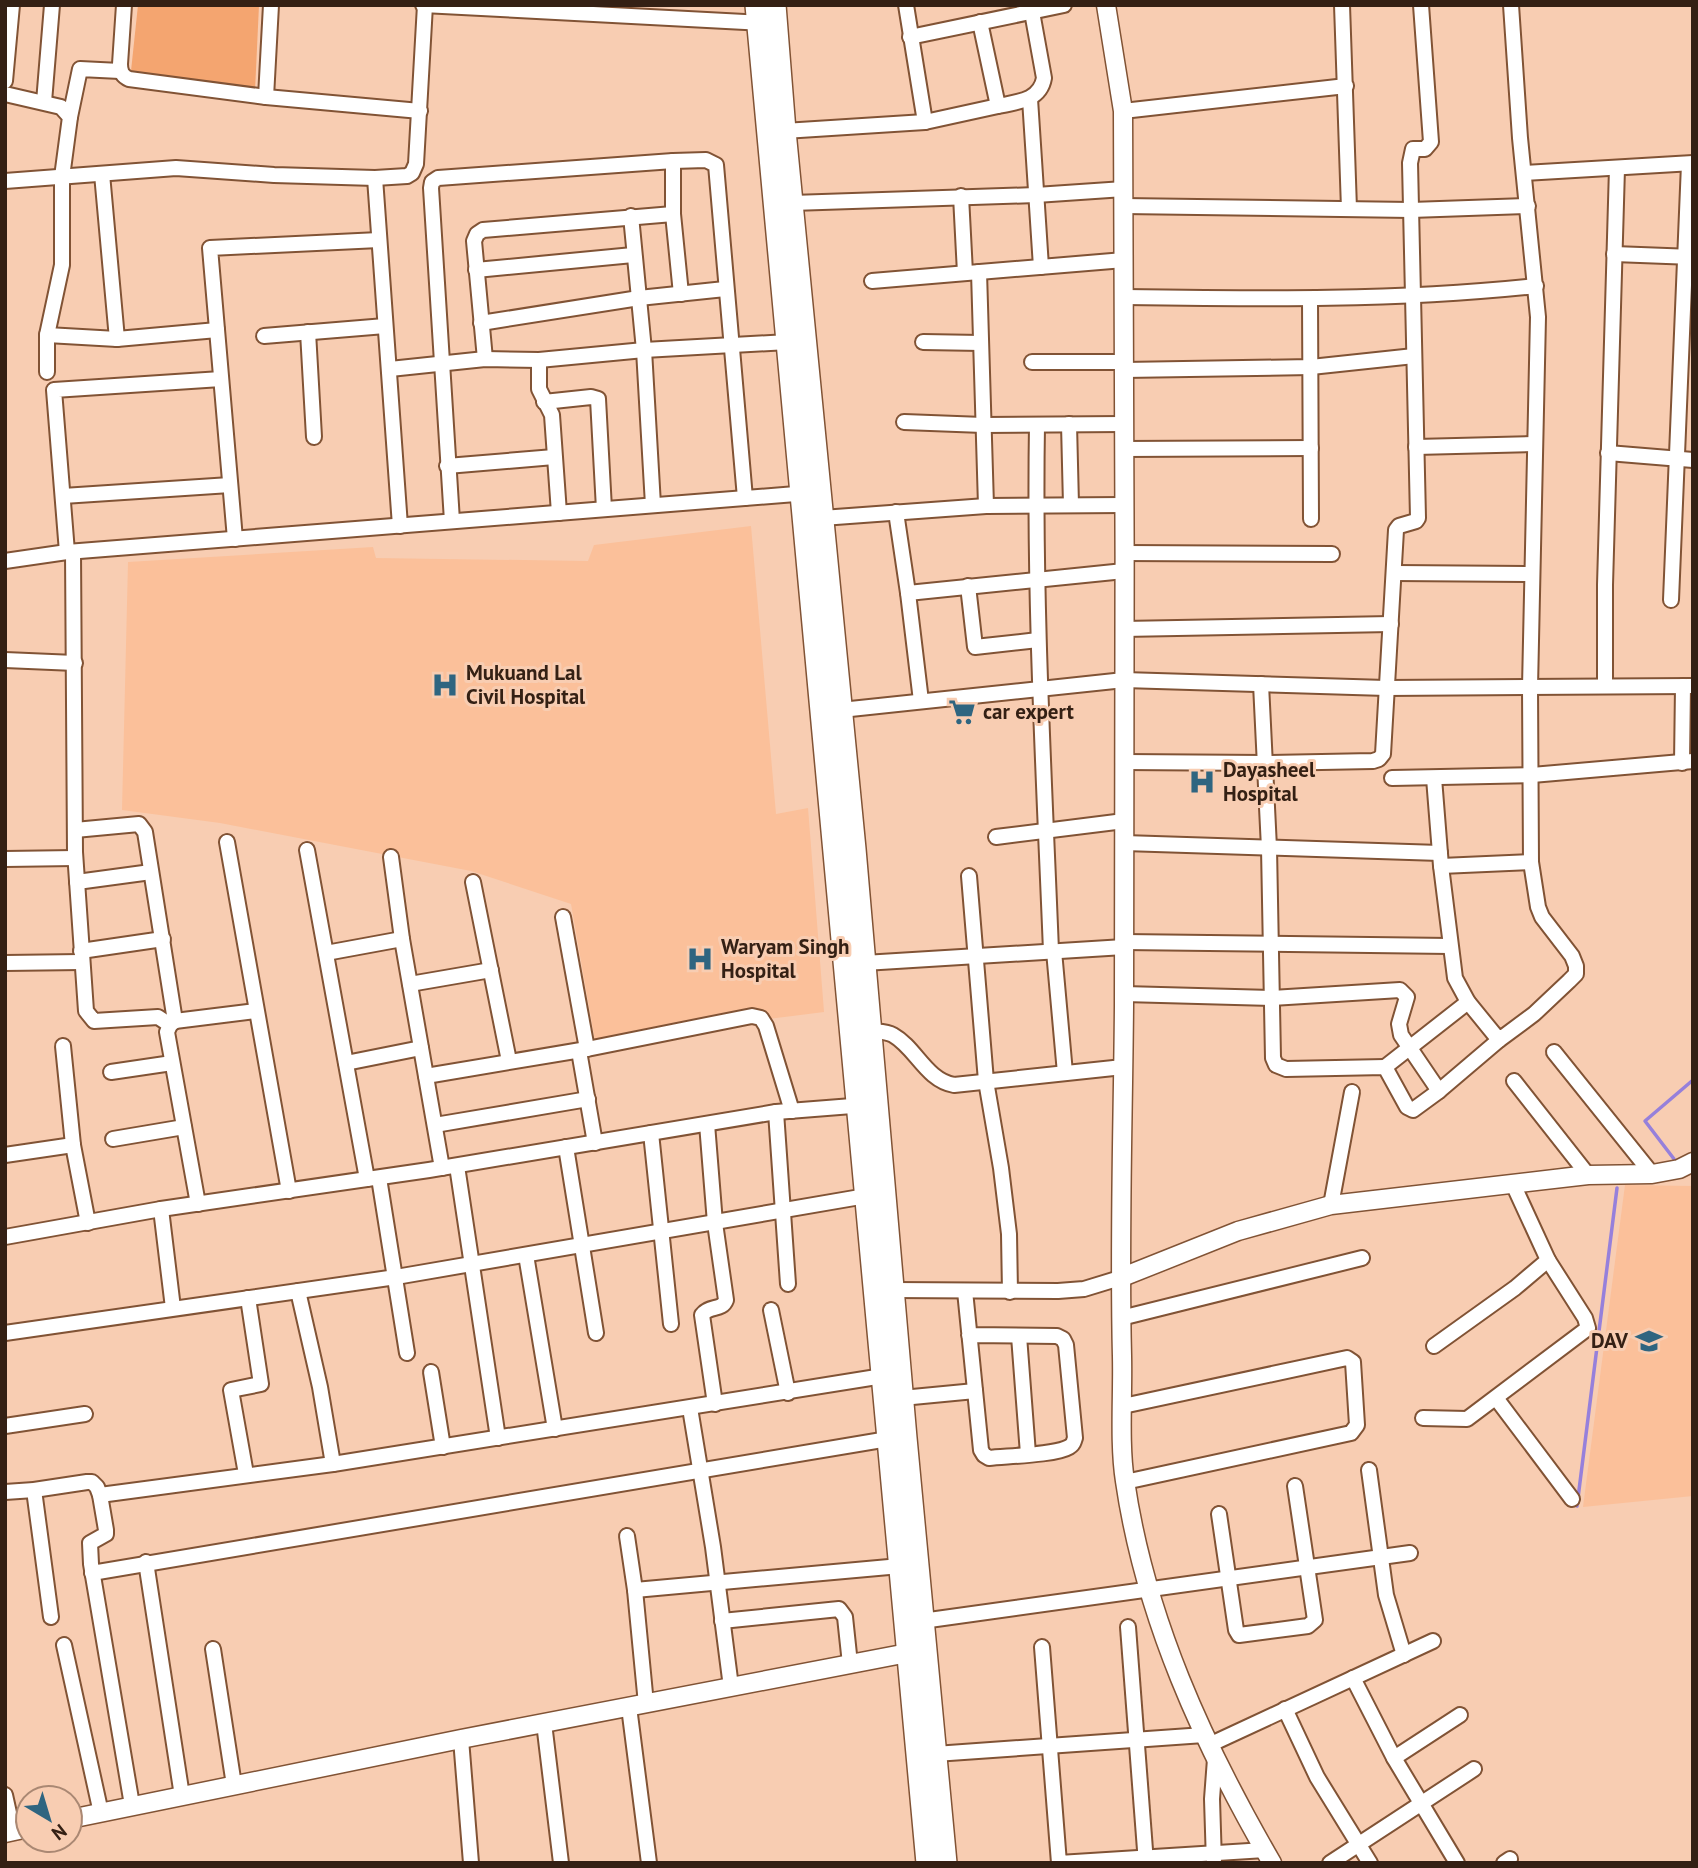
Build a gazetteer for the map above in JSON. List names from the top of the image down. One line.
{"places":{"hospital":["Mukuand Lal Civil Hospital","Dayasheel Hospital","Waryam Singh Hospital"],"supermarket":["car expert"],"school or university":["DAV"]},"north":"bottom right"}
